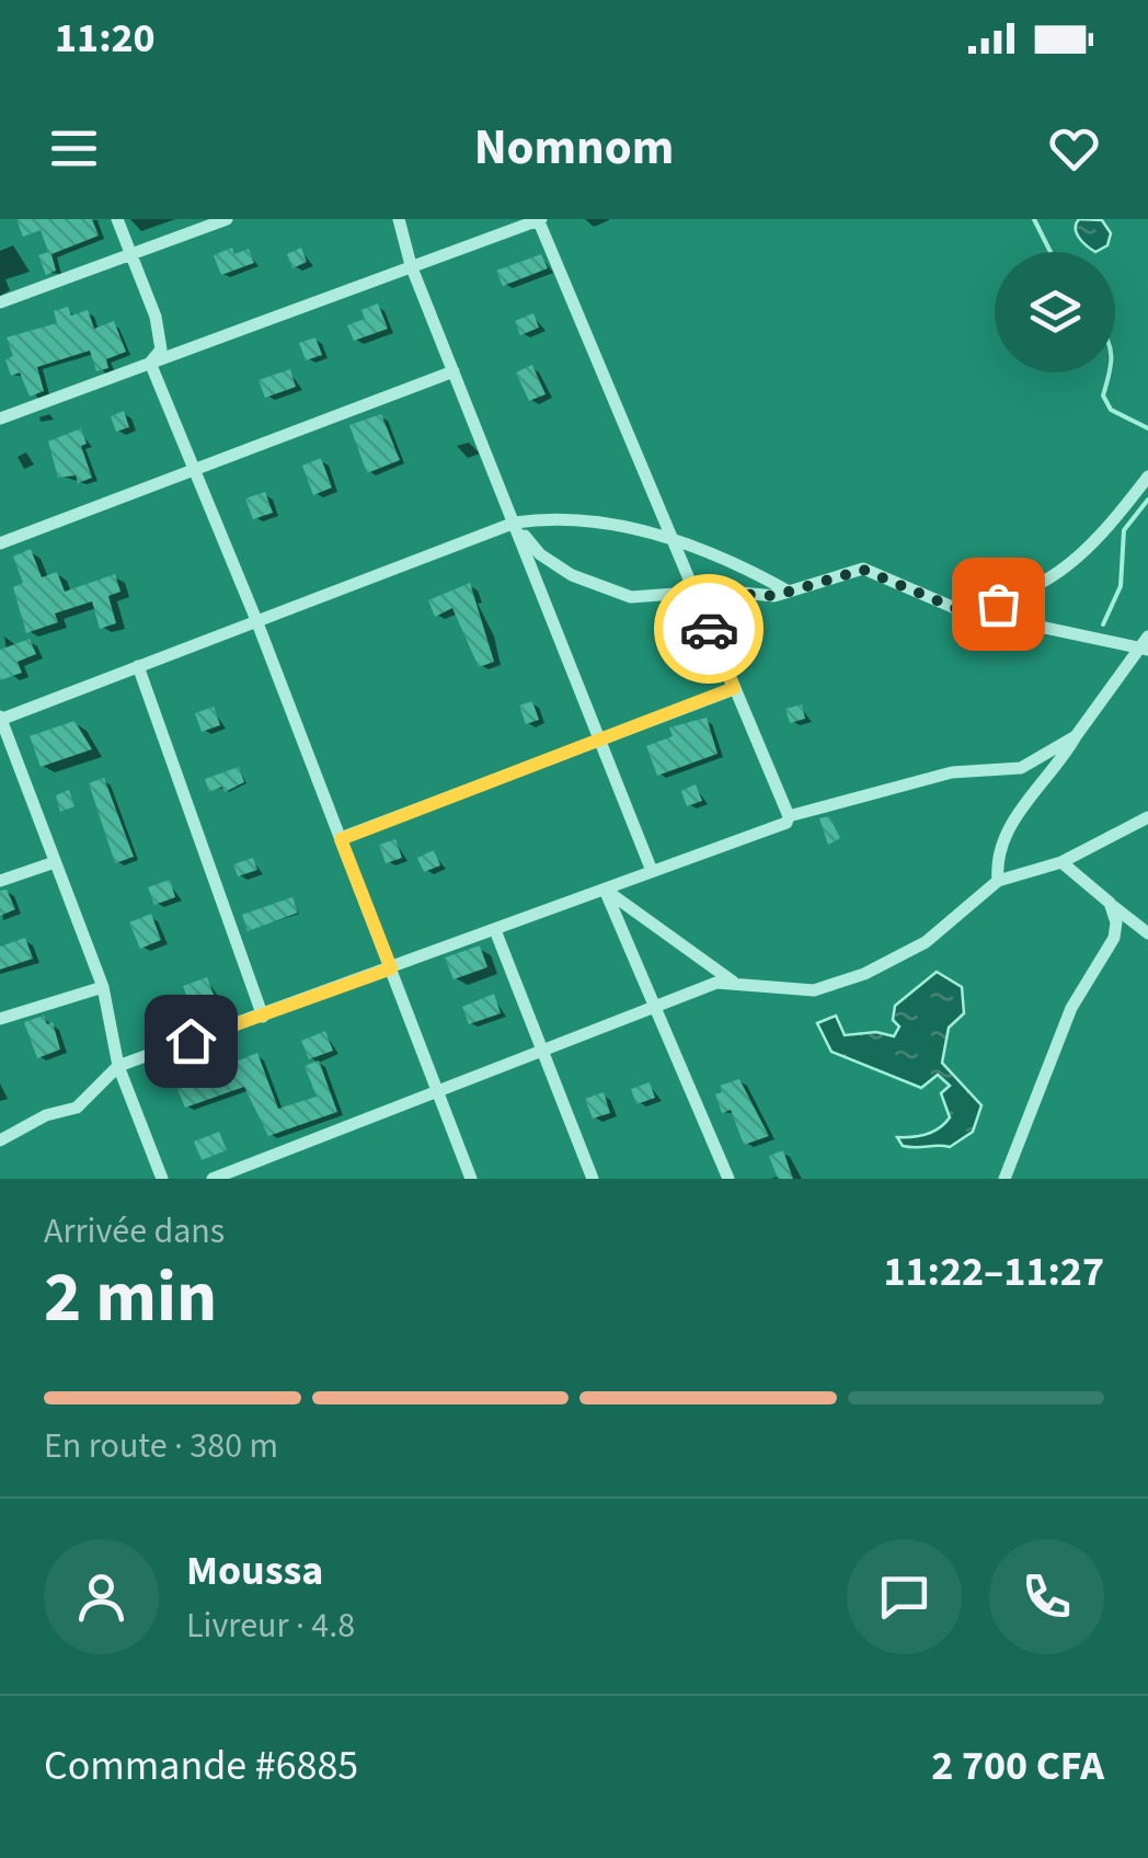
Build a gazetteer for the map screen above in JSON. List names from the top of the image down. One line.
{"page":{"status":"11:20","header":"Nomnom","heading":["2 min","Arrivée dans","11:22–11:27"],"panel":["Moussa","Livreur · 4.8","Commande #6885","2 700 CFA"],"bar":"En route · 380 m"}}
